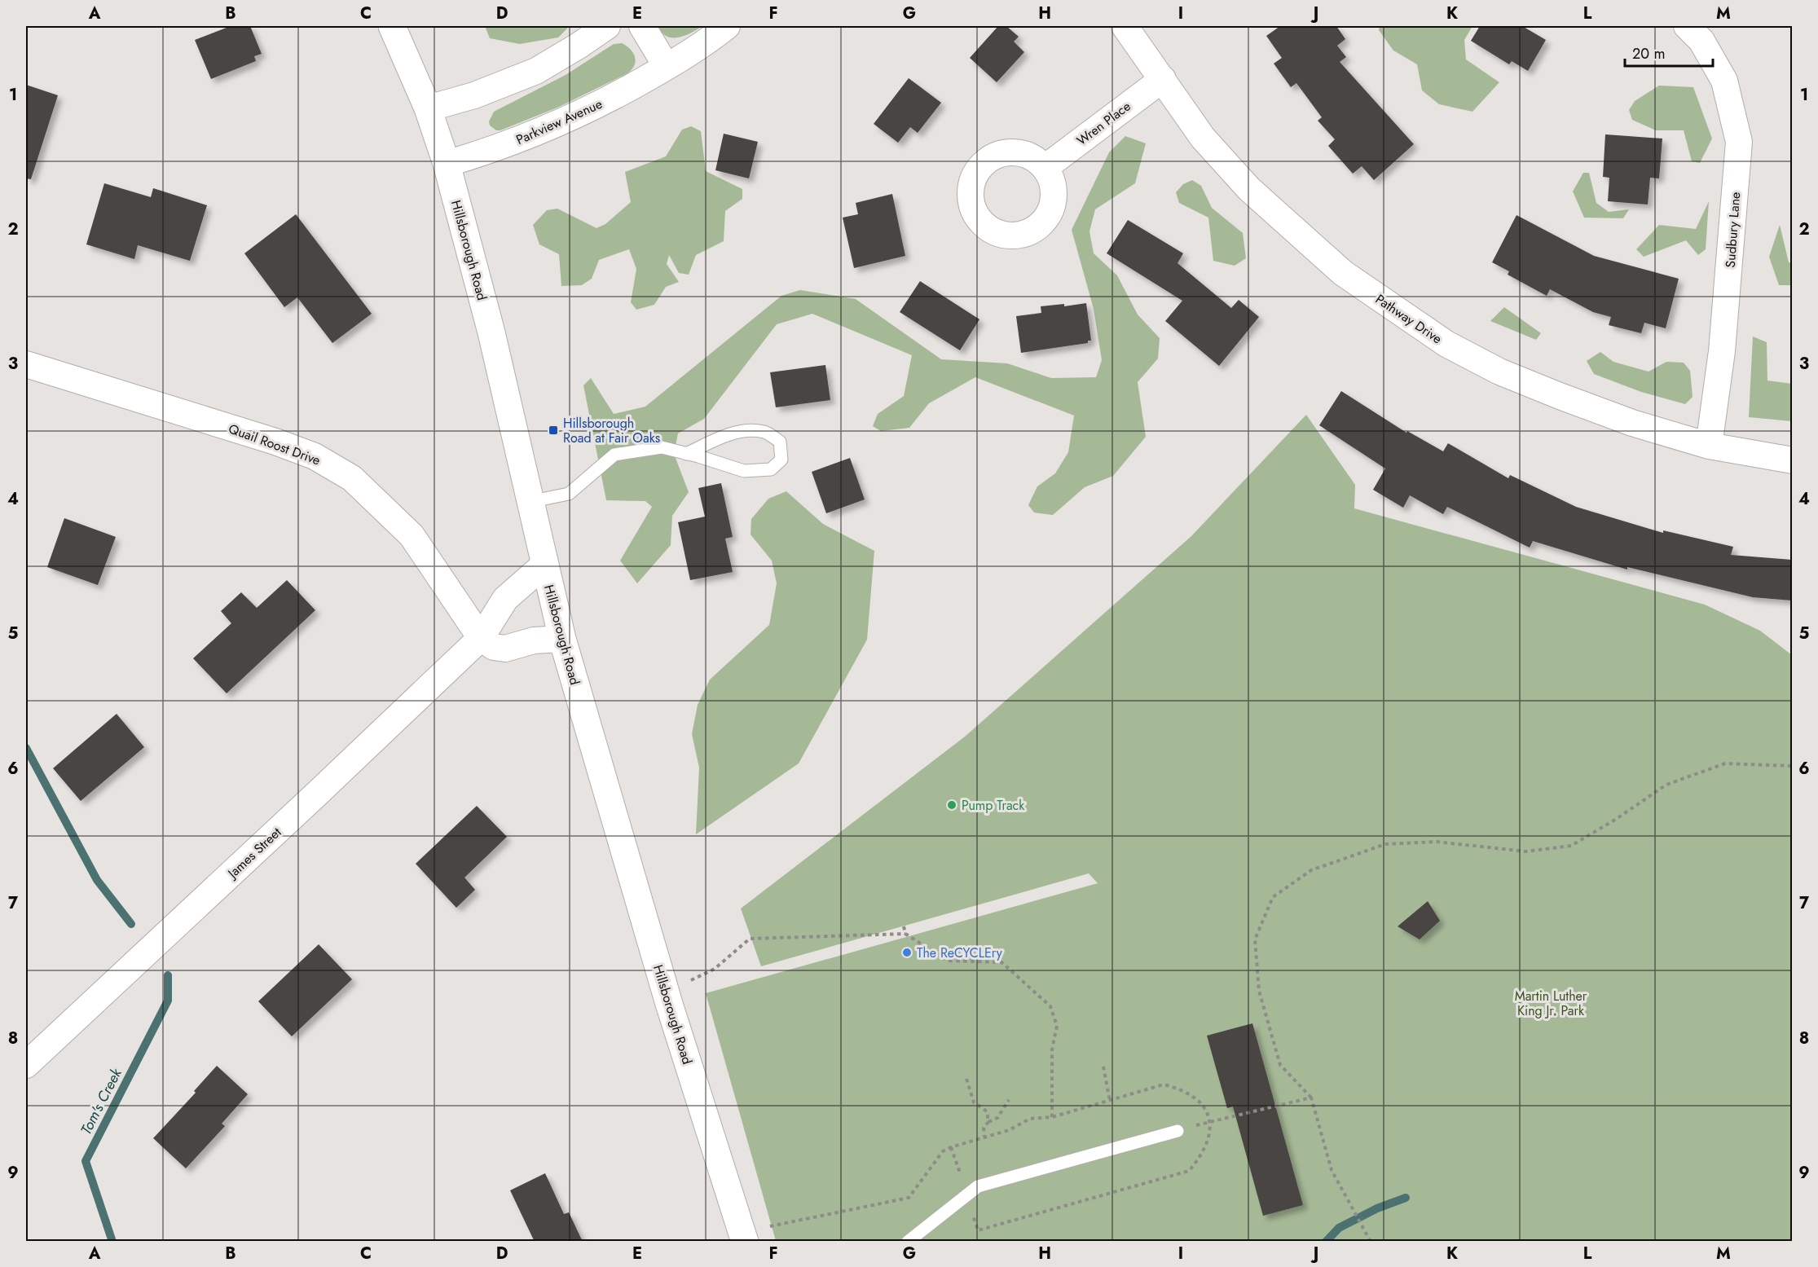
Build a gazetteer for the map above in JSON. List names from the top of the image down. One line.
{"streets":{"main road":["Hillsborough Road"],"street":["Parkview Avenue","Wren Place","Sudbury Lane","Pathway Drive","Quail Roost Drive","James Street"]},"crossings":[["Parkview Avenue","Hillsborough Road"],["Wren Place","Pathway Drive"],["Sudbury Lane","Pathway Drive"],["Hillsborough Road","James Street"],["Quail Roost Drive","James Street"]],"water":["Tom's Creek"],"parks":["Martin Luther King Jr. Park"],"places":{"transit":["Hillsborough Road at Fair Oaks"],"other":["Pump Track","The ReCYCLEry"]},"scale_bar":"20 m","grid":{"columns":["A","B","C","D","E","F","G","H","I","J","K","L","M"],"rows":["1","2","3","4","5","6","7","8","9"]}}
